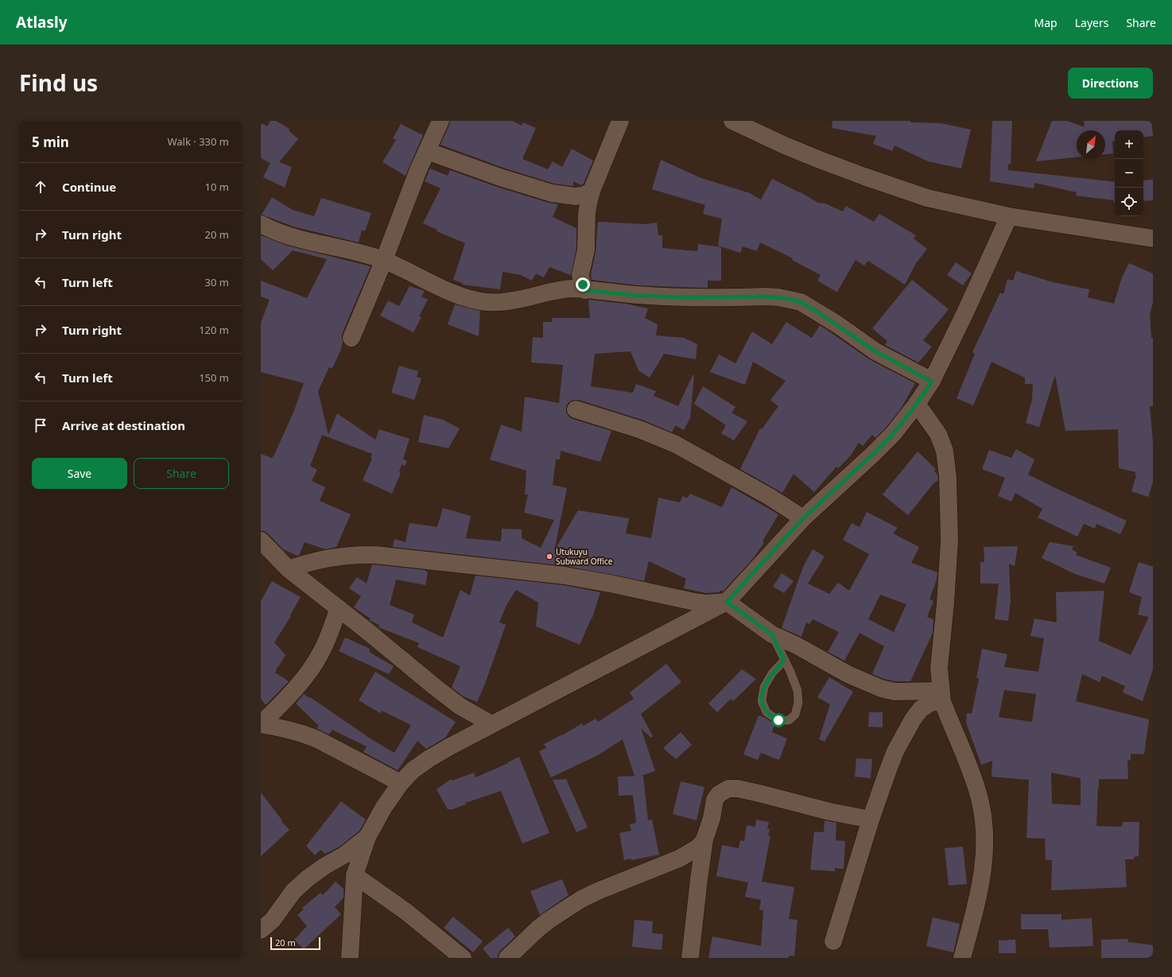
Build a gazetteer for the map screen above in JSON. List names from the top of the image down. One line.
{"places":["Utukuyu Subward Office"],"scale_bar":"20 m","north":"top right","page":{"header":"Atlasly","nav":["Map","Layers","Share"],"title":"Find us","buttons":["Directions",["Save","Share"]],"heading":["5 min","Walk · 330 m"],"map_buttons":["+","−"],"list":[["Continue","10 m"],["Turn right","20 m"],["Turn left","30 m"],["Turn right","120 m"],["Turn left","150 m"],"Arrive at destination"],"scale":"20 m"}}
